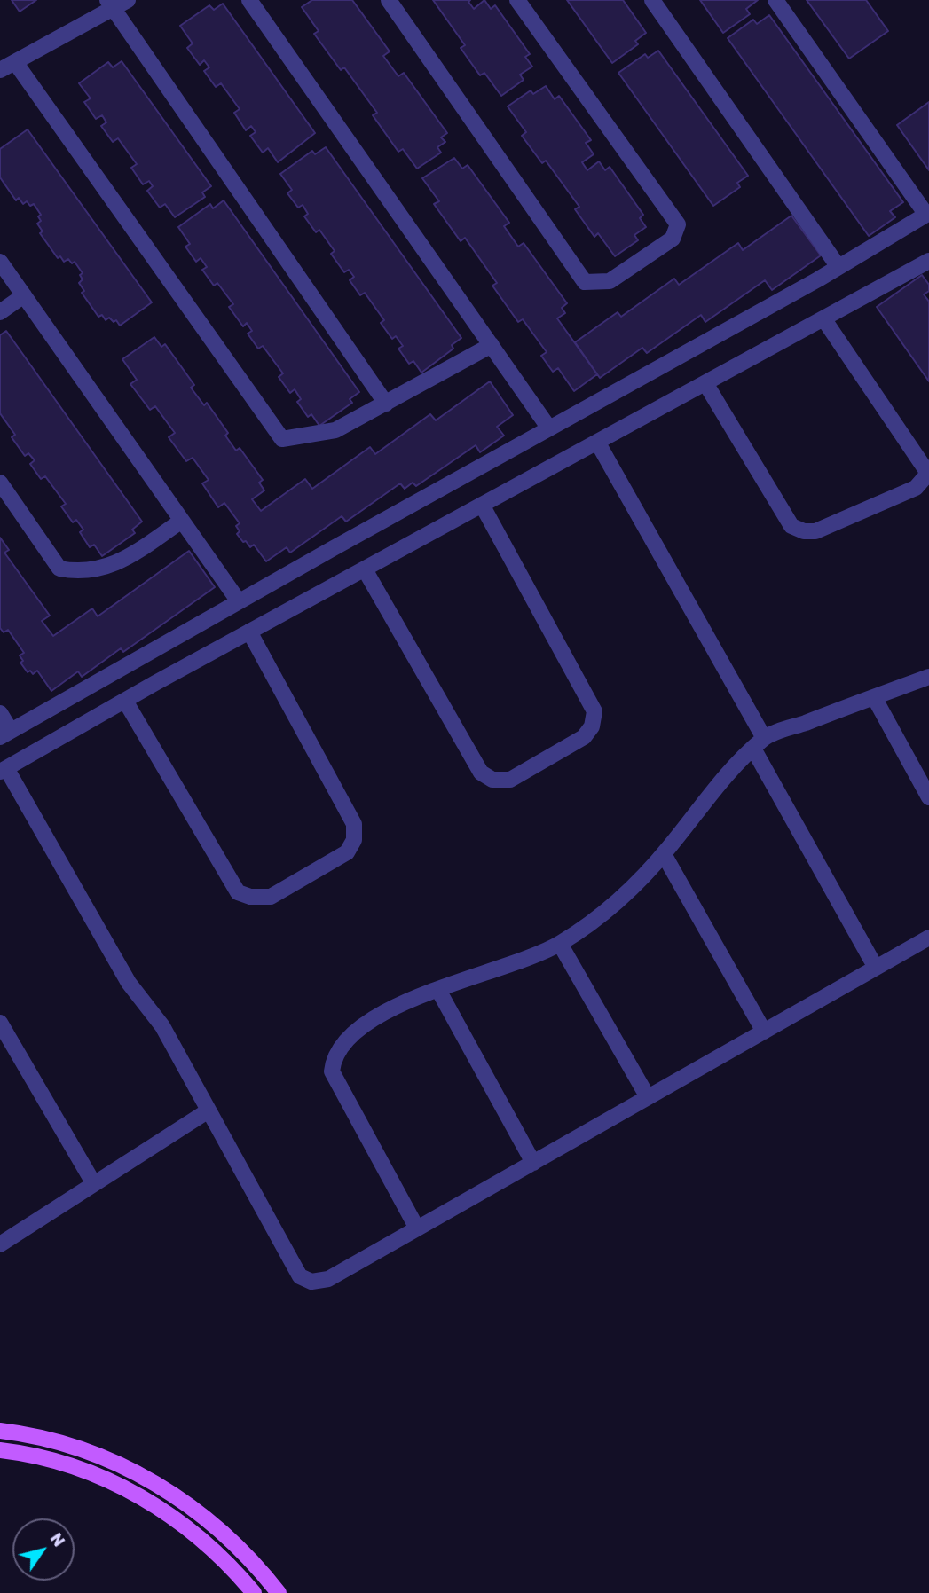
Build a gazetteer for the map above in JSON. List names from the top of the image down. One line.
{"north":"top right"}
